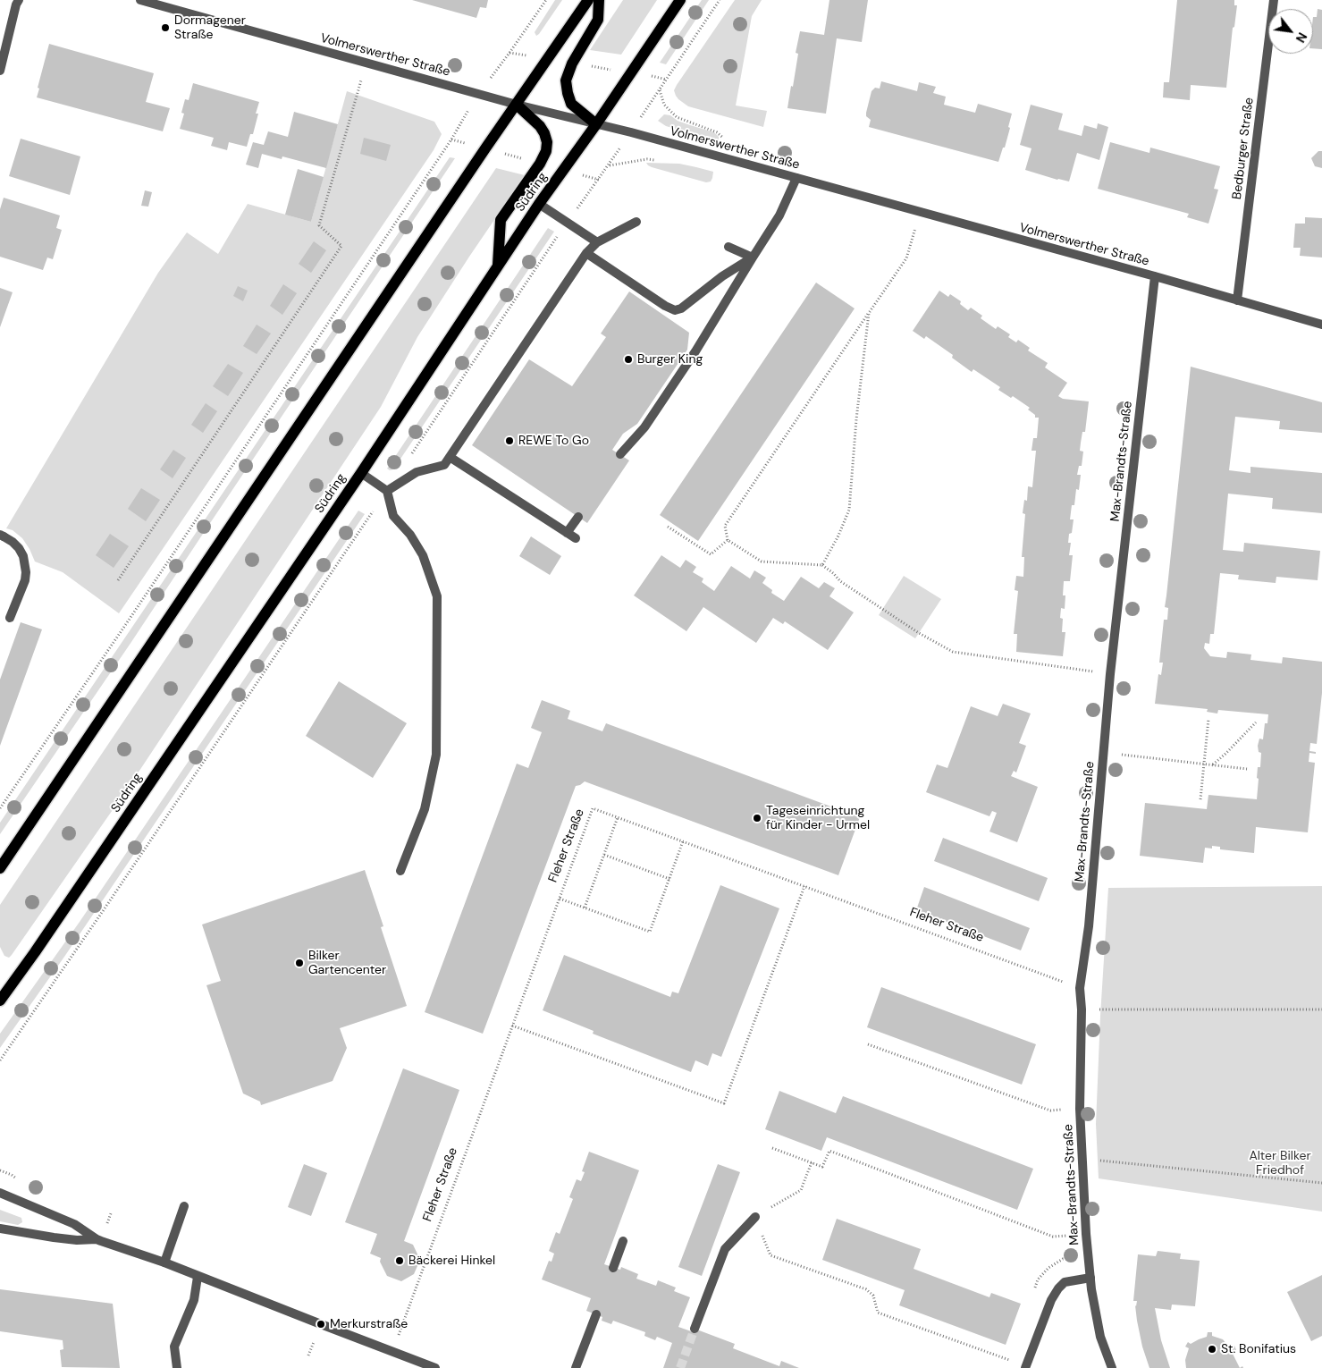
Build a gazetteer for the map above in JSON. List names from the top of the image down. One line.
{"streets":{"main road":["Südring"],"street":["Volmerswerther Straße","Bedburger Straße","Max-Brandts-Straße"],"path":["Fleher Straße"]},"crossings":[["Volmerswerther Straße","Bedburger Straße"],["Volmerswerther Straße","Südring"],["Volmerswerther Straße","Max-Brandts-Straße"],["Max-Brandts-Straße","Fleher Straße"]],"parks":["Alter Bilker Friedhof"],"places":["Dormagener Straße","Burger King","REWE To Go","Tageseinrichtung für Kinder - Urmel","Bilker Gartencenter","Bäckerei Hinkel","Merkurstraße","St. Bonifatius"],"north":"bottom right"}
